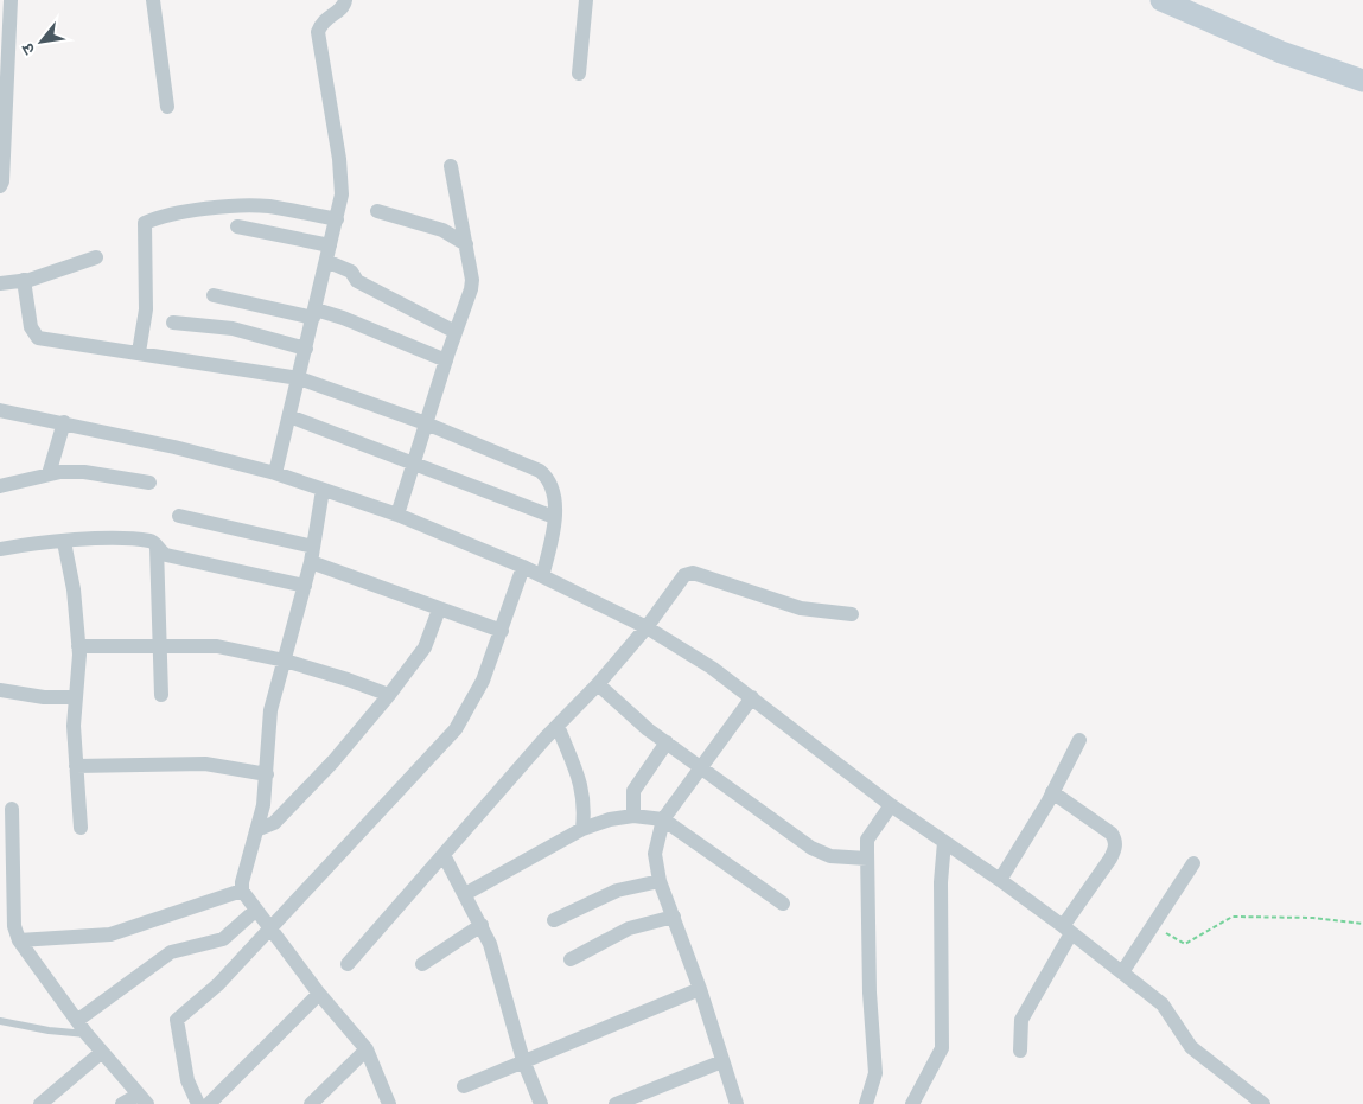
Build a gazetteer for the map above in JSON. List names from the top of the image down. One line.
{"north":"bottom left"}
